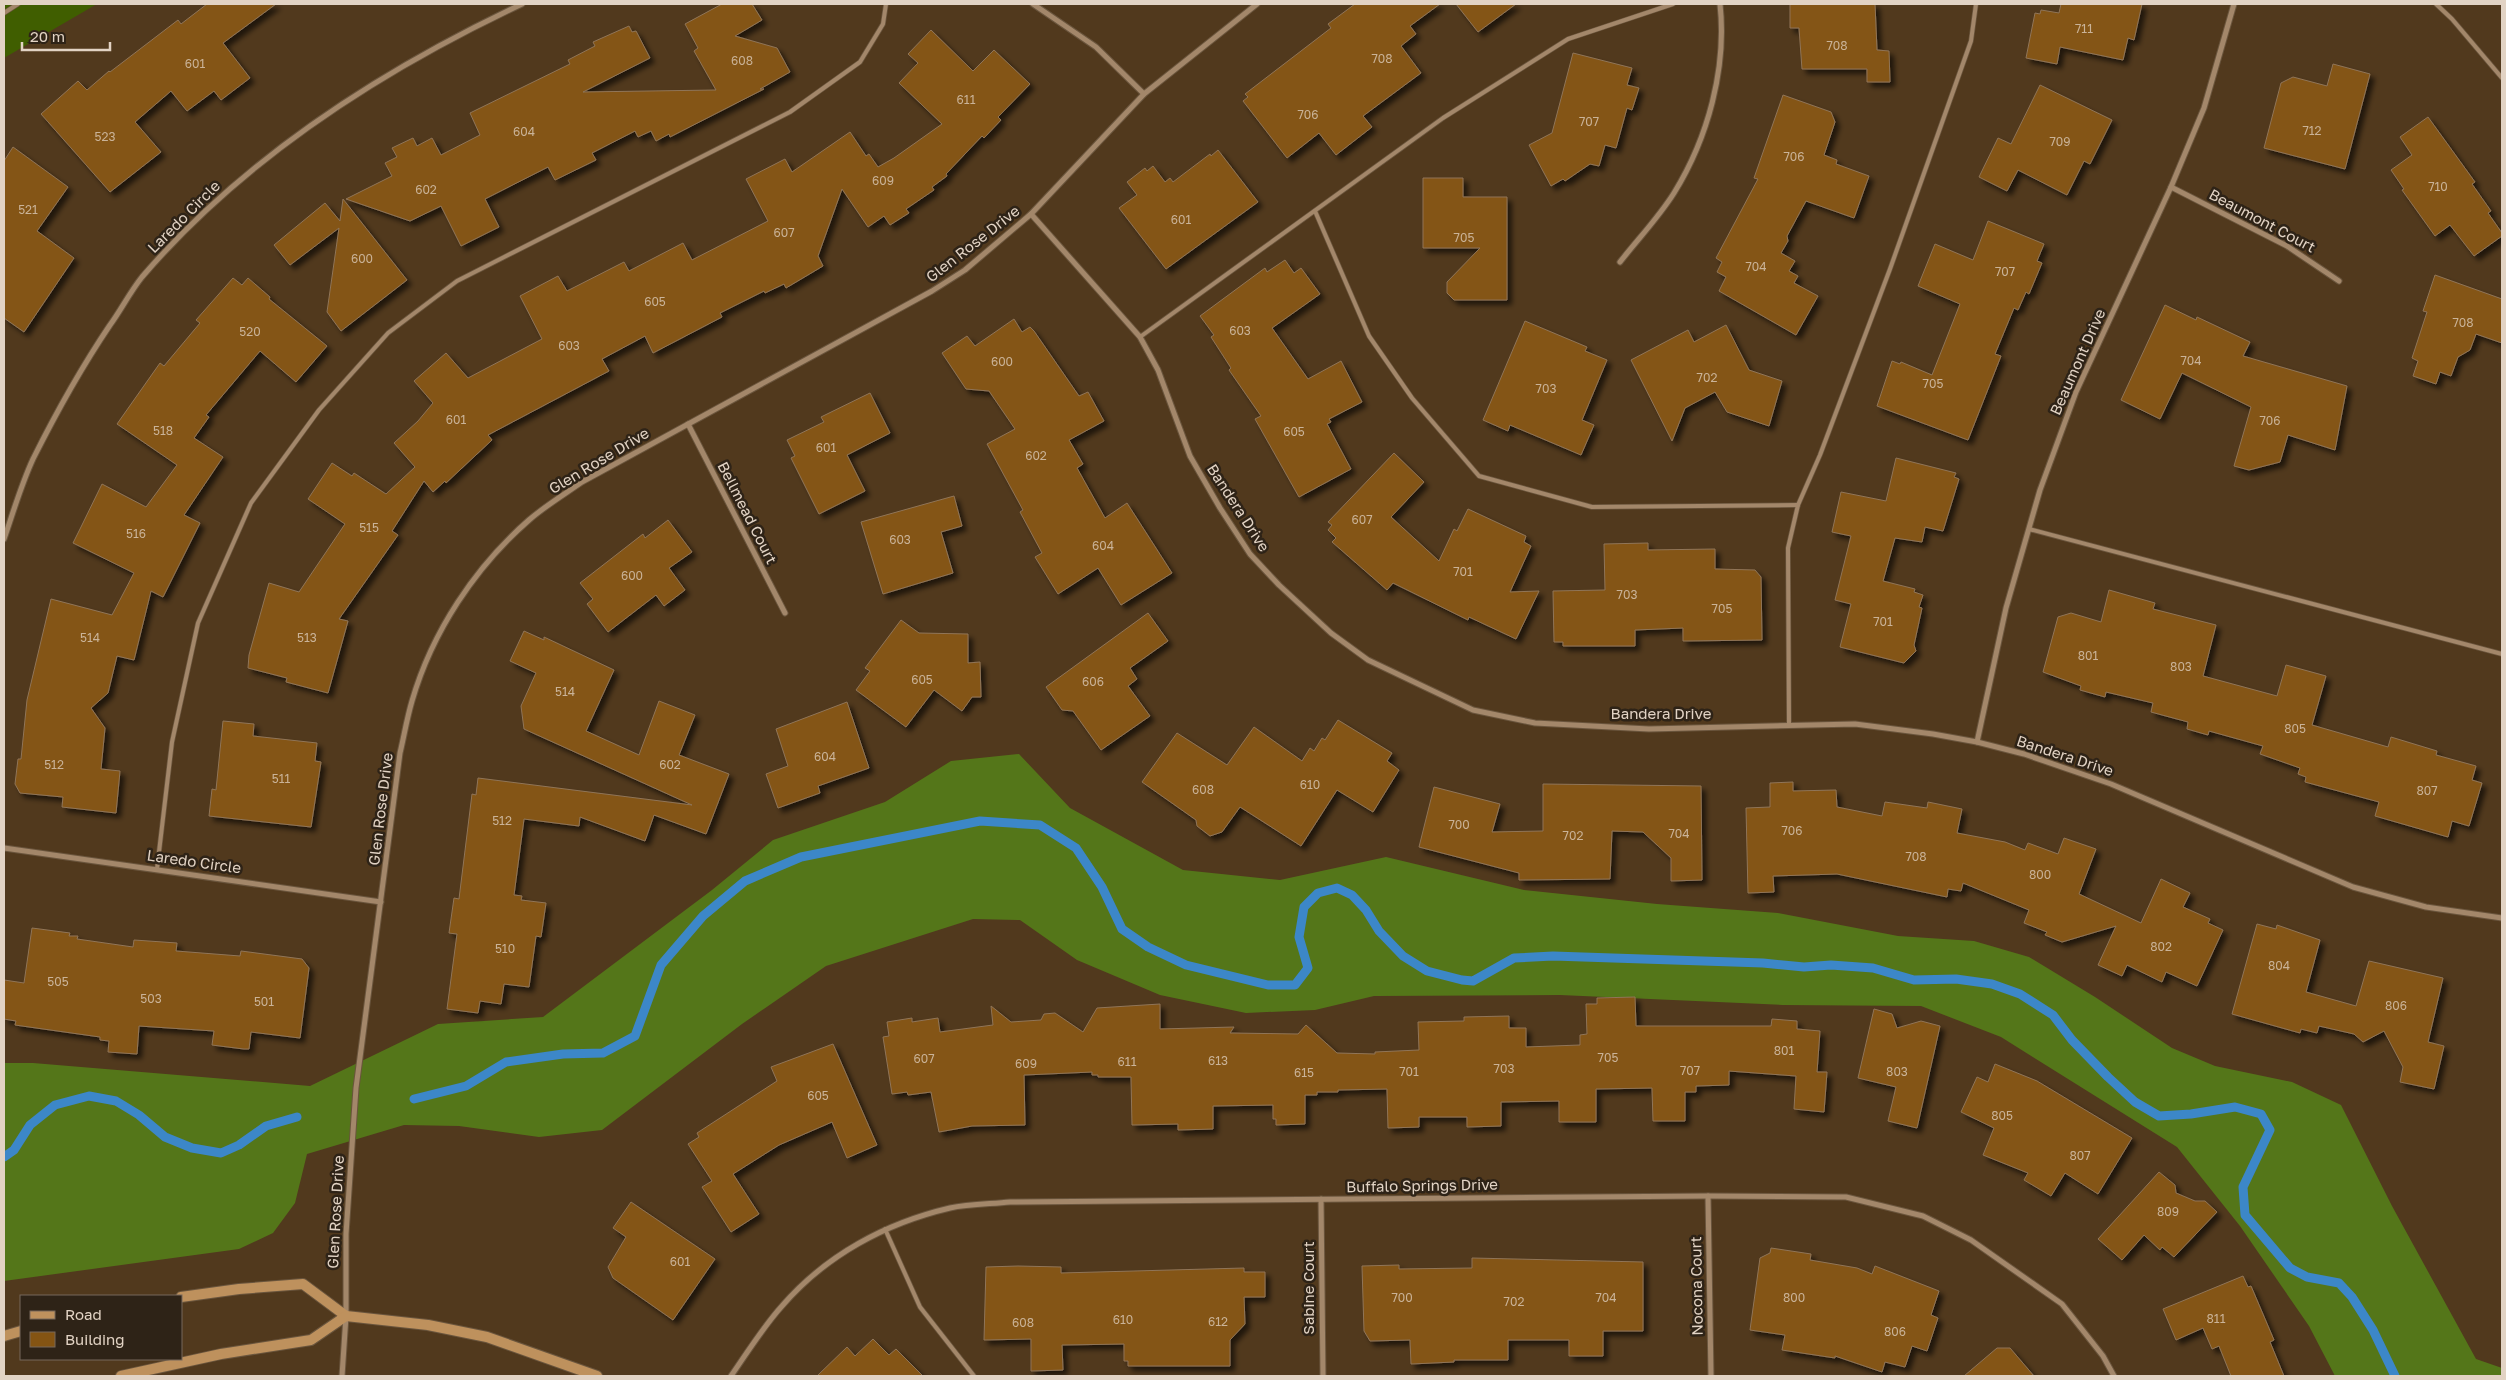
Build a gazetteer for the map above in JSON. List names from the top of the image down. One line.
{"streets":{"street":["Laredo Circle","Beaumont Court","Glen Rose Drive","Beaumont Drive","Bandera Drive","Bellmead Court","Buffalo Springs Drive","Nocona Court","Sabine Court"]},"crossings":[["Laredo Circle","Glen Rose Drive"],["Beaumont Court","Beaumont Drive"],["Glen Rose Drive","Bandera Drive"],["Glen Rose Drive","Bellmead Court"],["Beaumont Drive","Bandera Drive"],["Buffalo Springs Drive","Nocona Court"],["Buffalo Springs Drive","Sabine Court"]],"house_numbers":["711","708","708","608","601","611","706","707","712","604","523","709","706","609","710","602","521","601","607","705","600","704","707","605","708","603","520","603","704","600","702","705","703","601","706","518","605","601","602","607","515","516","603","604","701","600","703","705","701","514","513","801","803","605","606","514","805","604","512","602","511","610","608","807","512","700","706","704","702","708","800","802","510","804","505","503","501","806","801","705","607","613","611","609","703","707","701","803","615","605","805","807","809","601","700","704","800","702","811","610","612","608","806"],"legend":["Road","Building"],"scale_bar":"20 m"}
